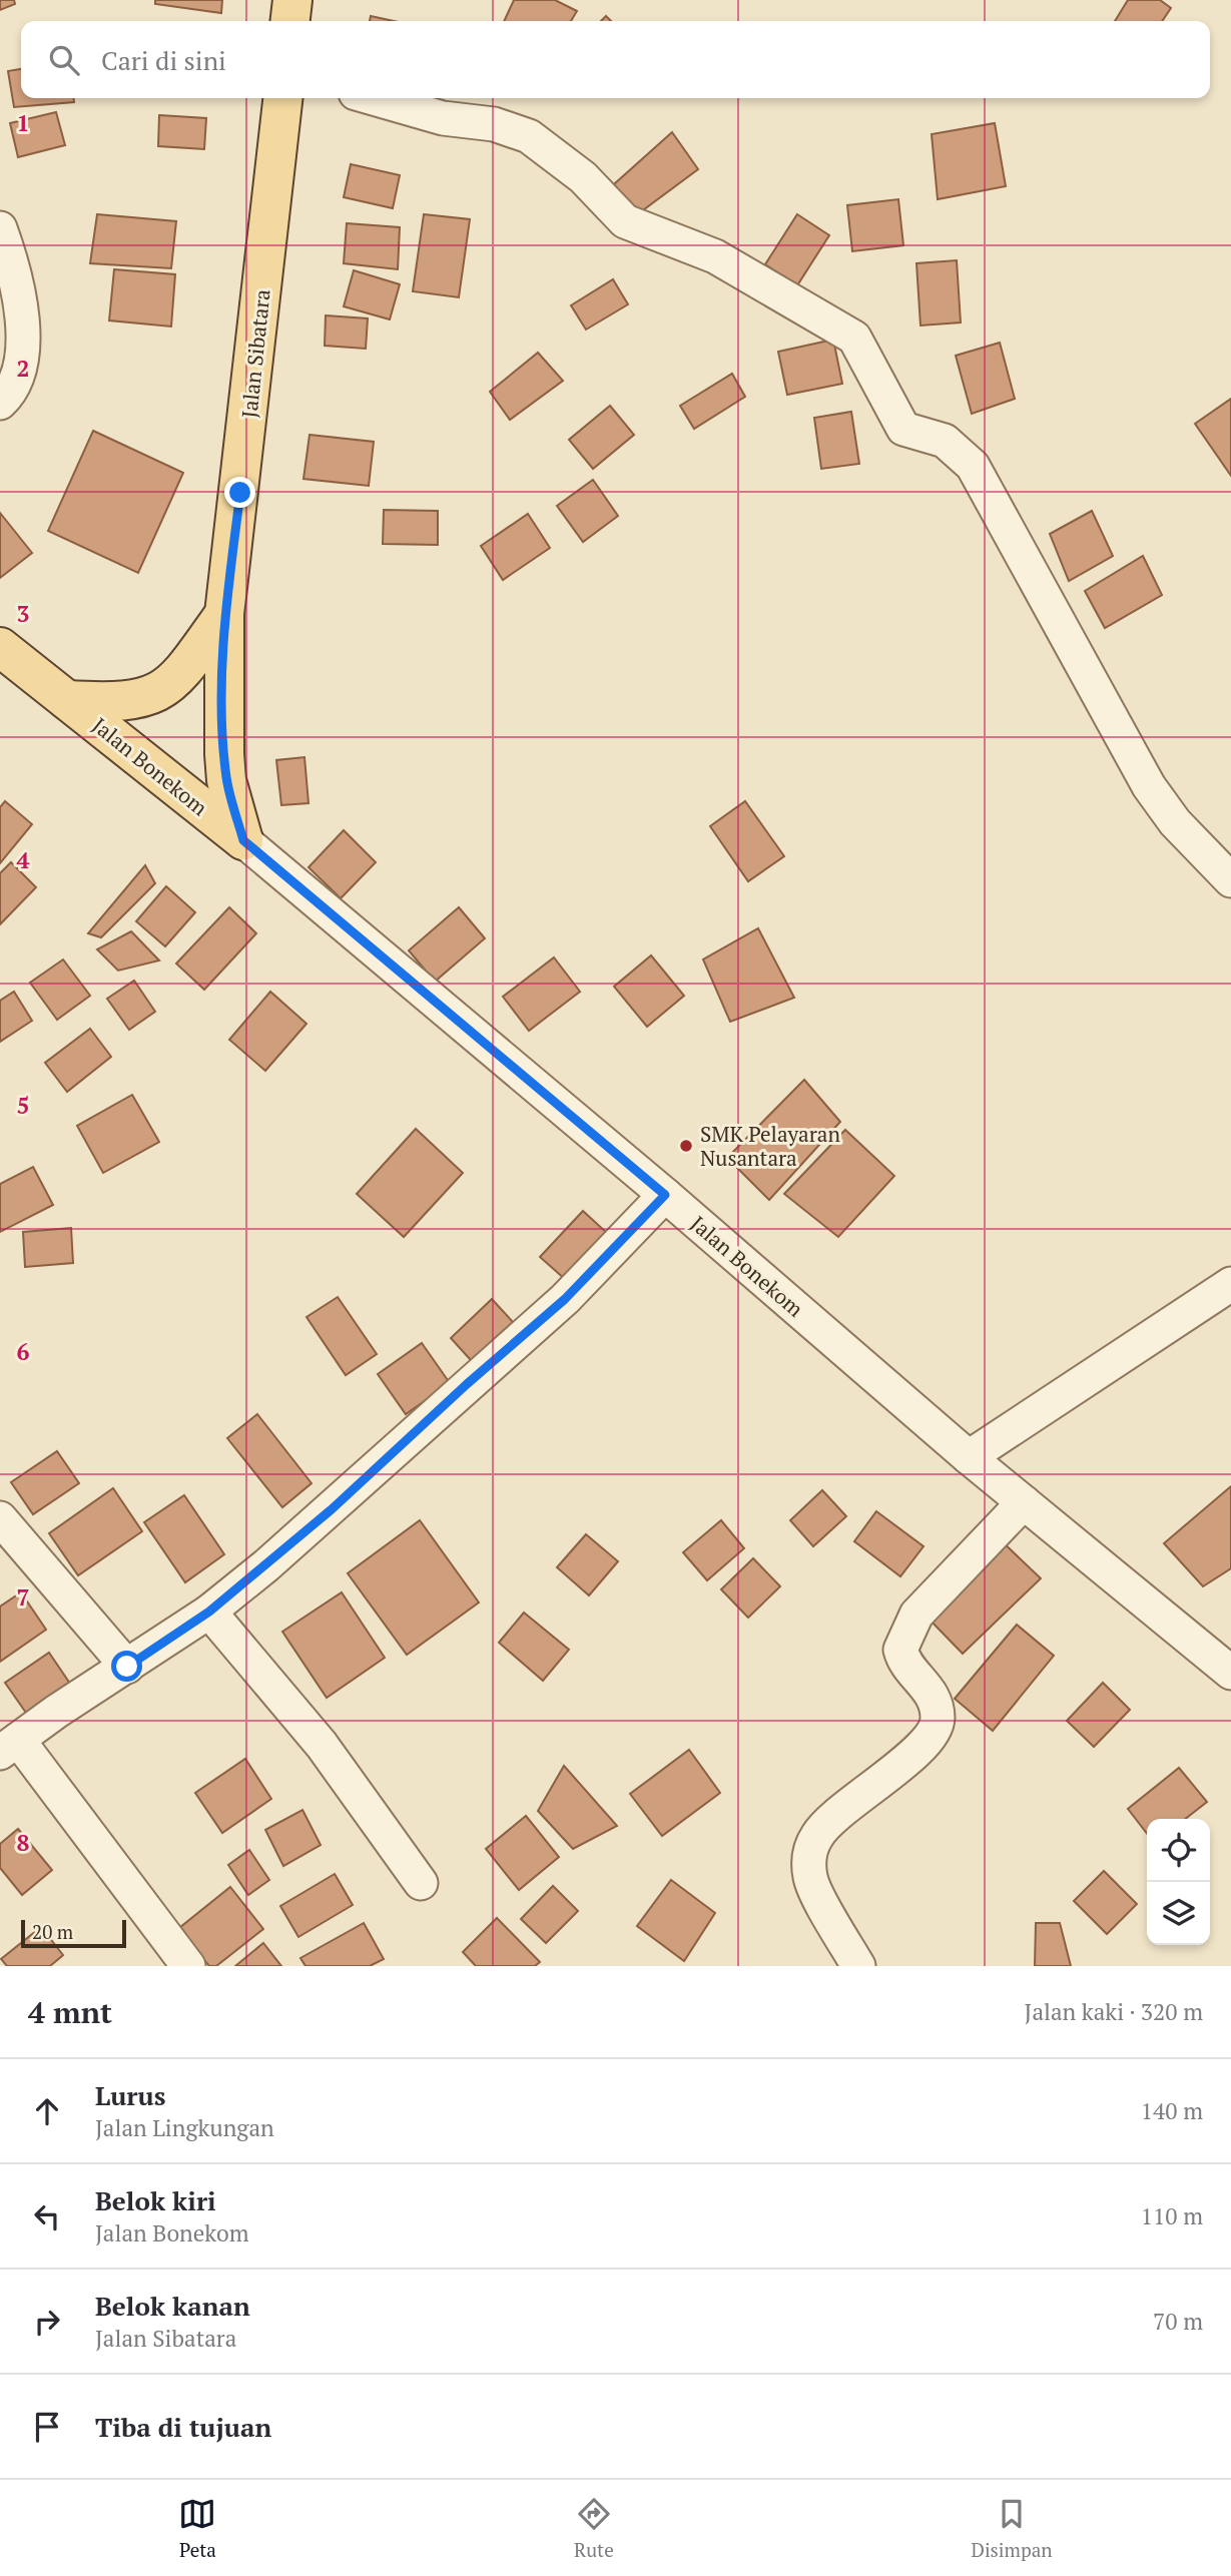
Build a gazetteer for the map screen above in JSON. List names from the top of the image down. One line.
{"streets":{"main road":["Jalan Sibatara","Jalan Bonekom"]},"crossings":[["Jalan Sibatara","Jalan Bonekom"]],"places":["SMK Pelayaran Nusantara"],"scale_bar":"20 m","page":{"search":"Cari di sini","scale":"20 m","heading":["4 mnt","Jalan kaki · 320 m"],"list":[["Lurus","Jalan Lingkungan","140 m"],["Belok kiri","Jalan Bonekom","110 m"],["Belok kanan","Jalan Sibatara","70 m"],"Tiba di tujuan"],"nav":["Peta","Rute","Disimpan"]},"grid":{"rows":["1","2","3","4","5","6","7","8"]}}
